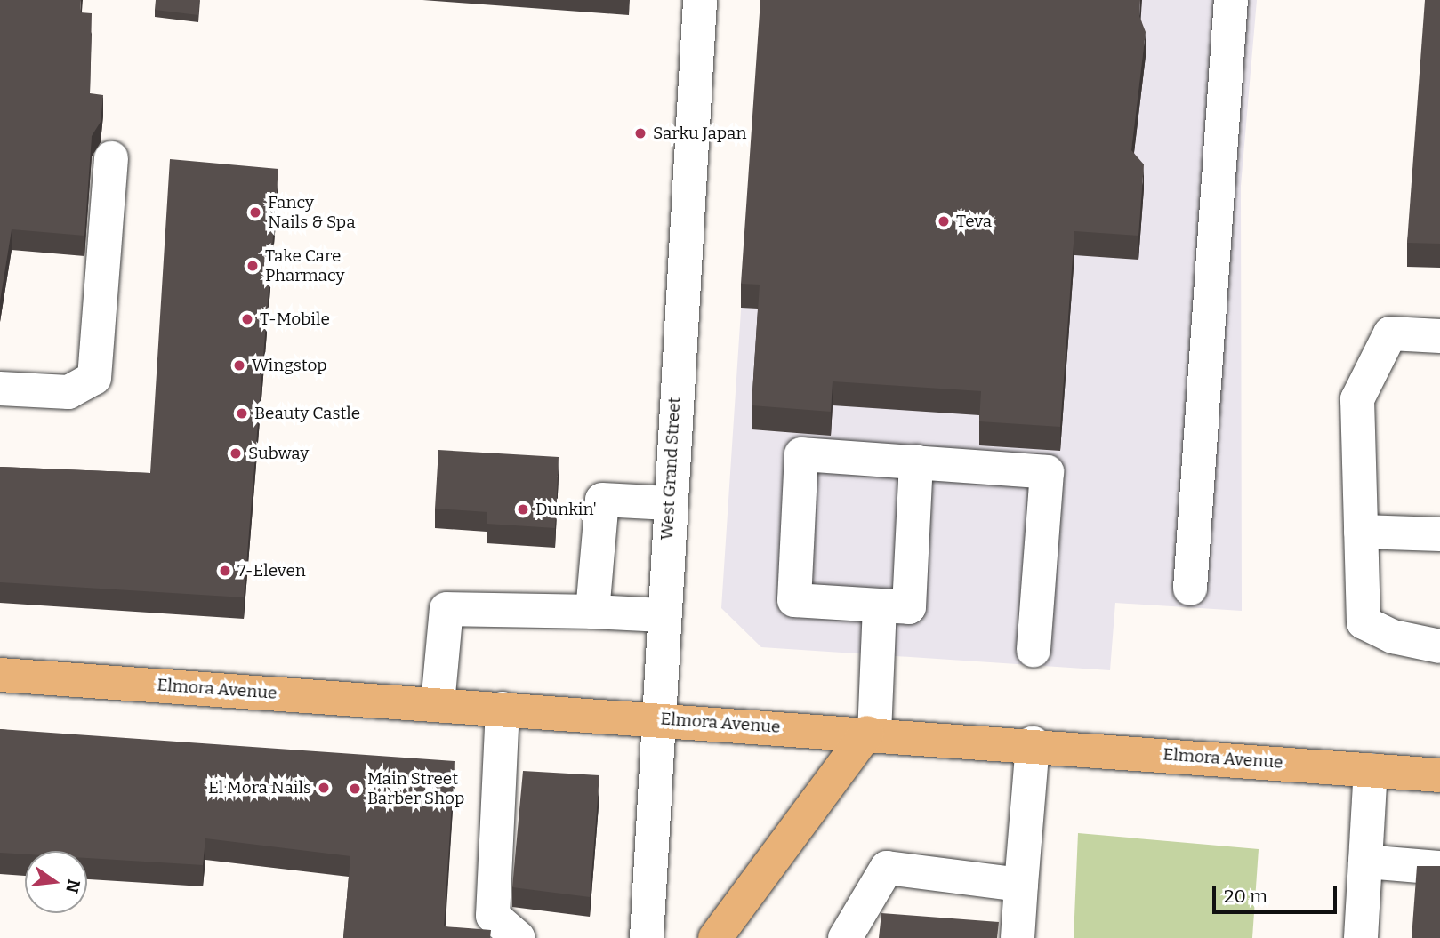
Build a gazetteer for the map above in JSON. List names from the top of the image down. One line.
{"streets":{"main road":["Elmora Avenue"],"street":["West Grand Street"]},"crossings":[["West Grand Street","Elmora Avenue"]],"places":["Sarku Japan","Fancy Nails & Spa","Teva","Take Care Pharmacy","T-Mobile","Wingstop","Beauty Castle","Subway","Dunkin'","7-Eleven","El Mora Nails","Main Street Barber Shop"],"scale_bar":"20 m","north":"right"}
